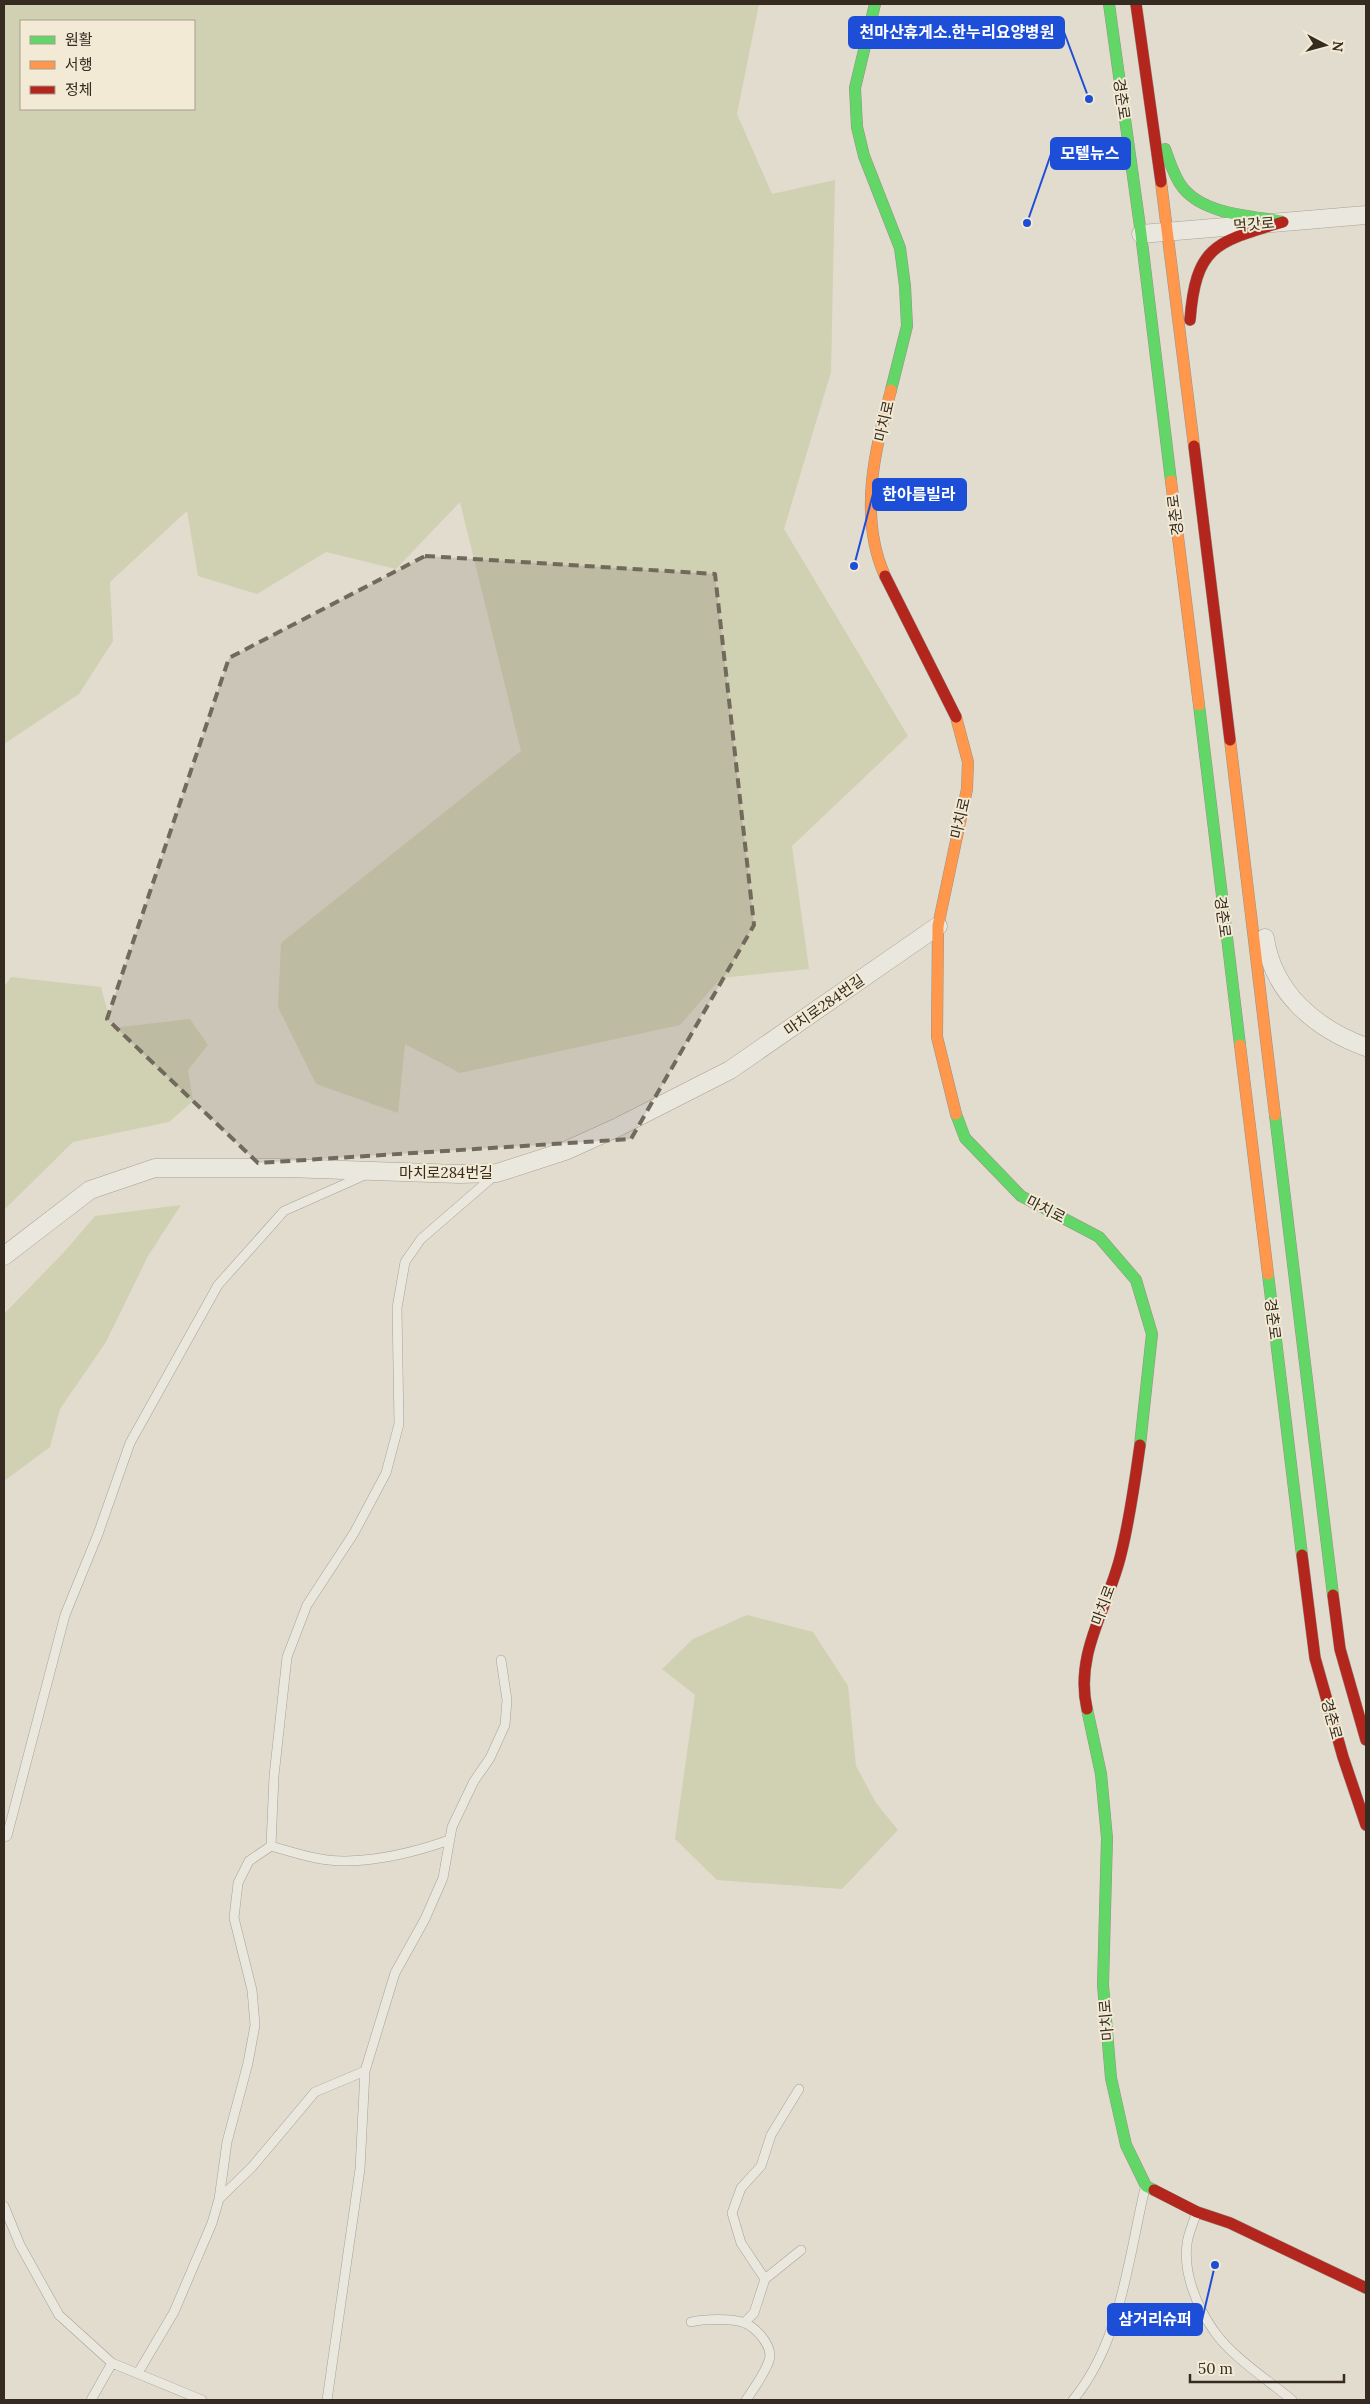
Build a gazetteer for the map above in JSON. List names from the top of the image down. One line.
{"streets":{"street":["경춘로","먹갓로","마치로","마치로284번길"]},"crossings":[["경춘로","먹갓로"],["마치로","마치로284번길"]],"places":["천마산휴게소.한누리요양병원","모텔뉴스","한아름빌라","삼거리슈퍼"],"legend":["원활","서행","정체"],"scale_bar":"50 m","north":"right"}
